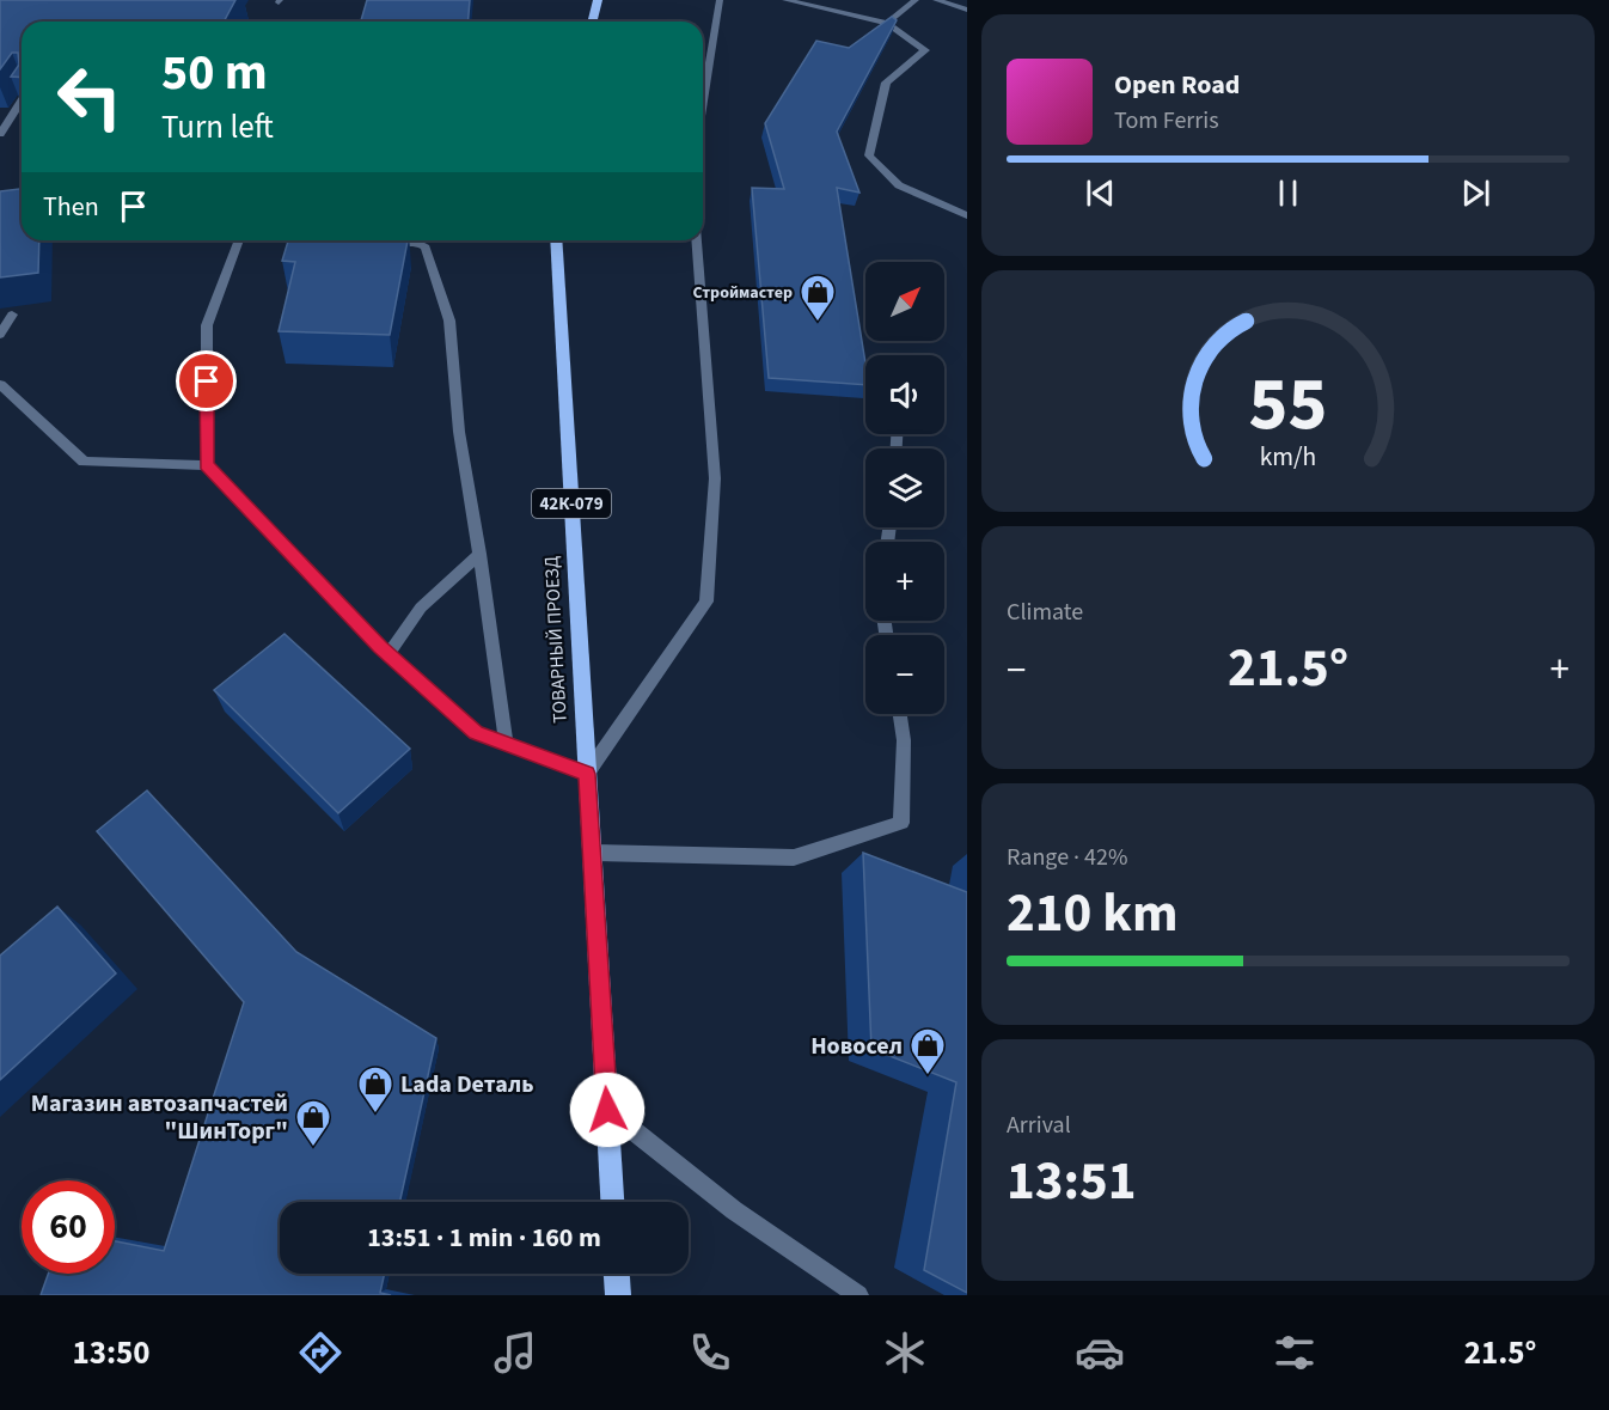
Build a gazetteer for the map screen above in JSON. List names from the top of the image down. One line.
{"streets":{"main road":["42К-079","ТОВАРНЫЙ ПРОЕЗД"]},"places":{"shop":["Строймастер","Новосел","Lada Dеталь","Магазин автозапчастей \"ШинТорг\""]},"north":"top right","page":{"turn":["50 m","Turn left"],"song":["Open Road","Tom Ferris"],"then":"Then","map_buttons":["+","−"],"tile":["Climate",["Range · 42%","210 km"],["Arrival","13:51"]],"heat":["−","21.5°","+"],"limit":"60","trip":"13:51 · 1 min · 160 m","tabs":["13:50","21.5°"],"gauge":["55","km/h"]}}
